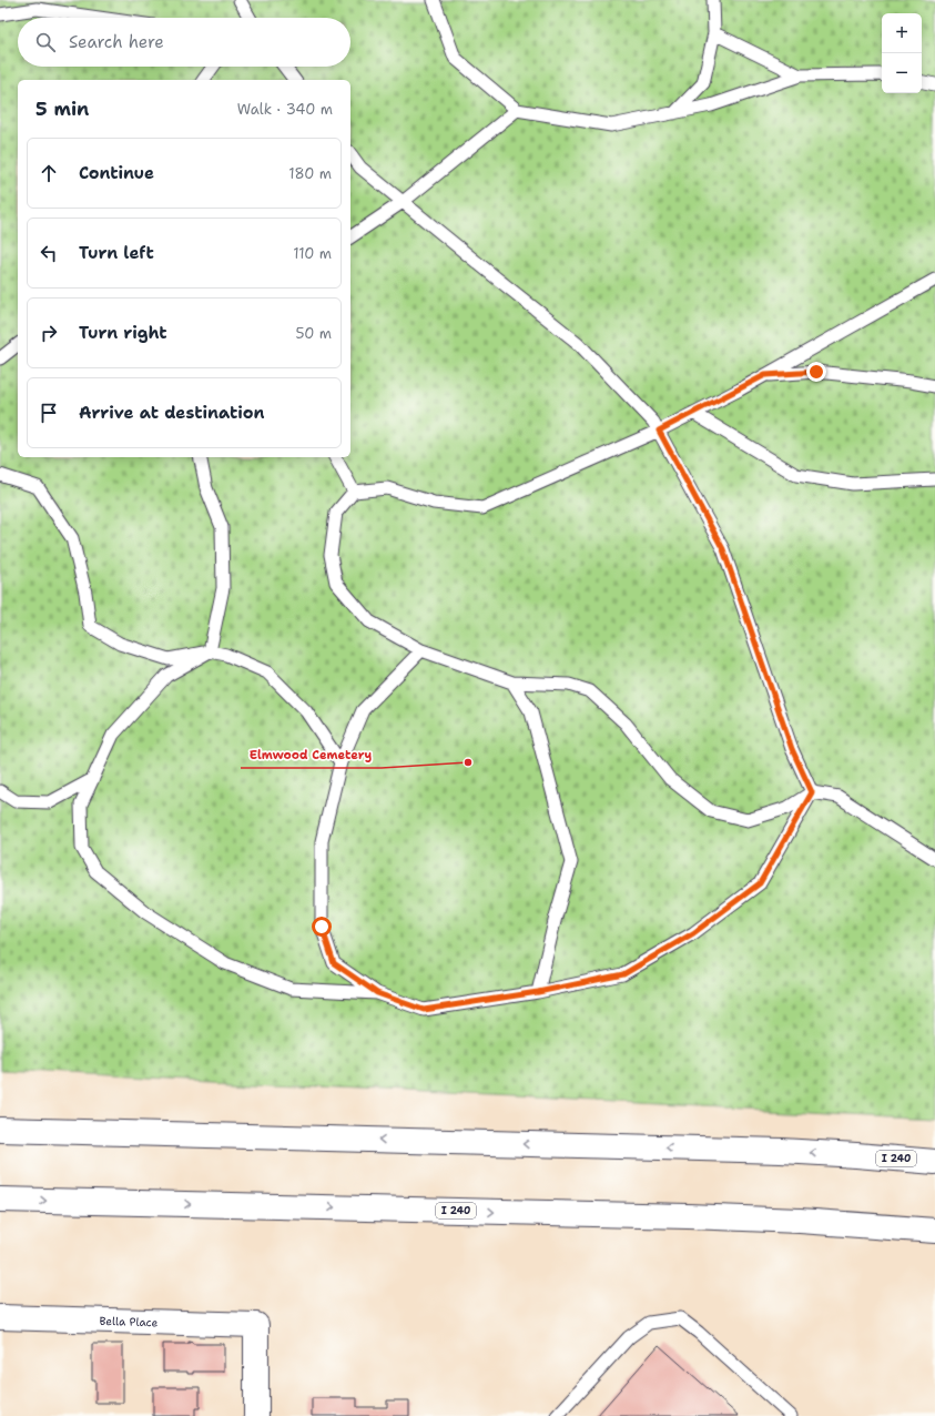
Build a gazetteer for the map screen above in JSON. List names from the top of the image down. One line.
{"streets":{"main road":["I 240","Bella Place"]},"places":["Elmwood Cemetery"],"page":{"map_buttons":["+","−"],"search":"Search here","heading":["5 min","Walk · 340 m"],"list":[["Continue","180 m"],["Turn left","110 m"],["Turn right","50 m"],"Arrive at destination"]}}
